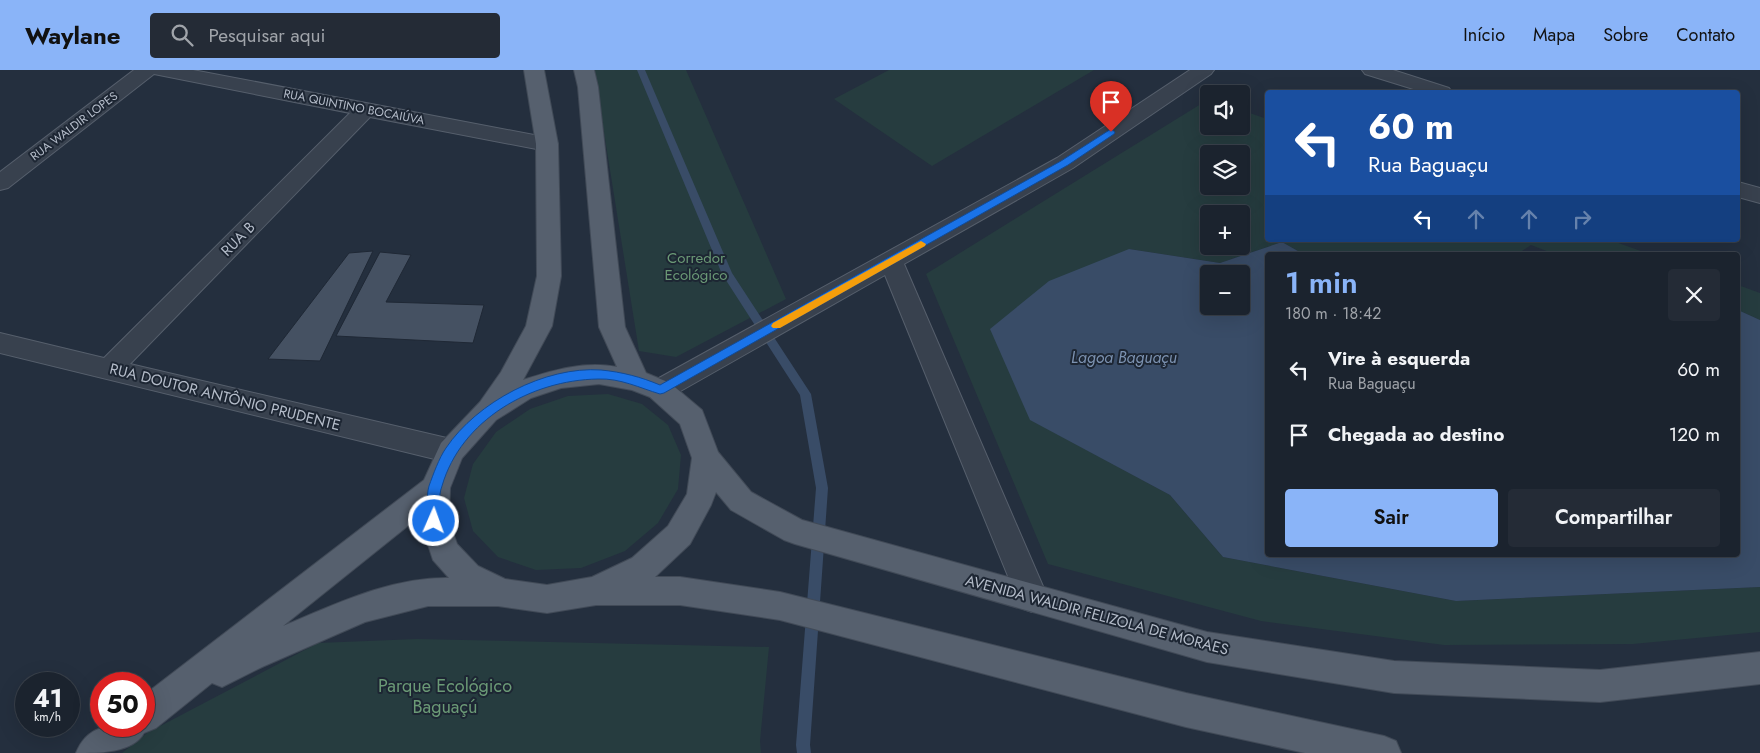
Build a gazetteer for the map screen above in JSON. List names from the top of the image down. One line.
{"streets":{"main road":["AVENIDA WALDIR FELIZOLA DE MORAES"],"street":["RUA QUINTINO BOCAIÚVA","RUA WALDIR LOPES","RUA B","RUA DOUTOR ANTÔNIO PRUDENTE"]},"crossings":[["RUA QUINTINO BOCAIÚVA","RUA B"],["RUA B","RUA DOUTOR ANTÔNIO PRUDENTE"]],"water":["Lagoa Baguaçu"],"parks":["Corredor Ecológico","Parque Ecológico Baguaçú"],"page":{"header":"Waylane","search":"Pesquisar aqui","nav":["Início","Mapa","Sobre","Contato"],"map_buttons":["+","−"],"turn":["60 m","Rua Baguaçu"],"heading":["1 min","180 m · 18:42"],"list":[{"name":"Vire à esquerda","note":"Rua Baguaçu","value":"60 m"},{"name":"Chegada ao destino","value":"120 m"}],"buttons":["Sair","Compartilhar"],"speed":"41 km/h","limit":"50"}}
